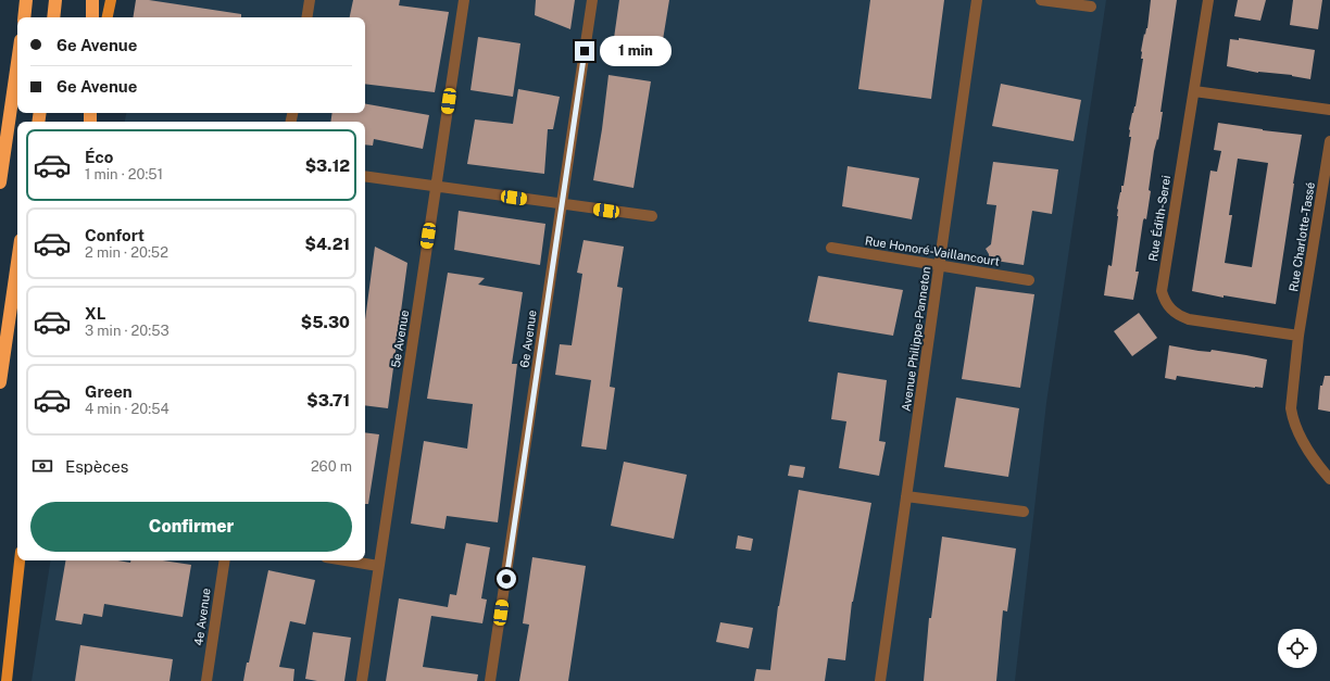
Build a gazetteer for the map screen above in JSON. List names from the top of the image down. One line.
{"streets":{"street":["Rue Édith-Serei","Rue Charlotte-Tassé","Rue Honoré-Vaillancourt","5e Avenue","6e Avenue","Avenue Philippe-Panneton","4e Avenue"]},"crossings":[["Rue Édith-Serei","Rue Charlotte-Tassé"],["Rue Honoré-Vaillancourt","Avenue Philippe-Panneton"]],"page":{"banner":["6e Avenue","6e Avenue"],"bubble":"1 min","list":[{"name":"Éco","note":"1 min · 20:51","value":"$3.12"},{"name":"Confort","note":"2 min · 20:52","value":"$4.21"},{"name":"XL","note":"3 min · 20:53","value":"$5.30"},{"name":"Green","note":"4 min · 20:54","value":"$3.71"}],"pay":["Espèces","260 m"],"buttons":"Confirmer"}}
